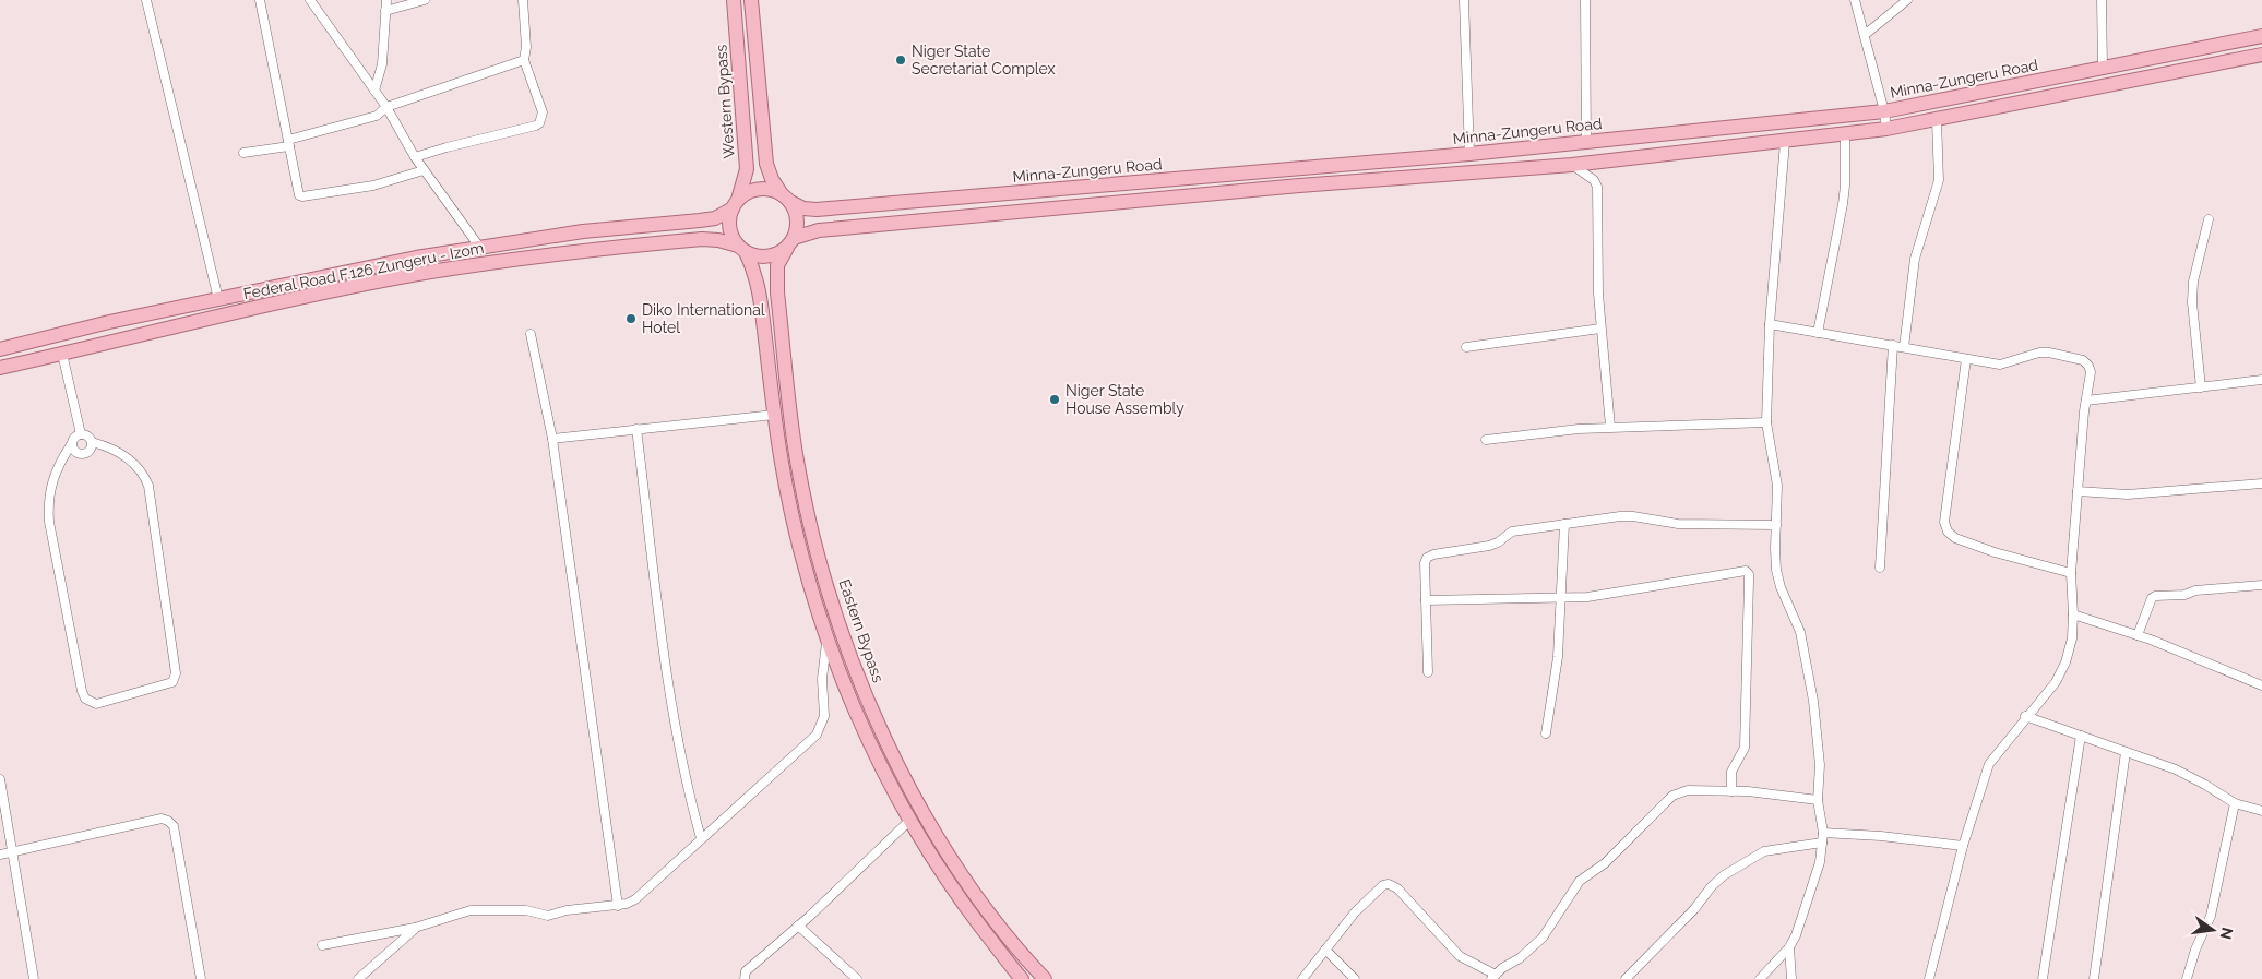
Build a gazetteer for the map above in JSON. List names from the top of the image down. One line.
{"streets":{"main road":["Minna-Zungeru Road","Western Bypass","Federal Road F.126 Zungeru - Izom","Eastern Bypass"]},"crossings":[["Minna-Zungeru Road","Western Bypass"],["Minna-Zungeru Road","Federal Road F.126 Zungeru - Izom"],["Minna-Zungeru Road","Eastern Bypass"],["Western Bypass","Federal Road F.126 Zungeru - Izom"],["Western Bypass","Eastern Bypass"],["Federal Road F.126 Zungeru - Izom","Eastern Bypass"]],"places":["Niger State Secretariat Complex","Diko International Hotel","Niger State House Assembly"],"north":"right"}
